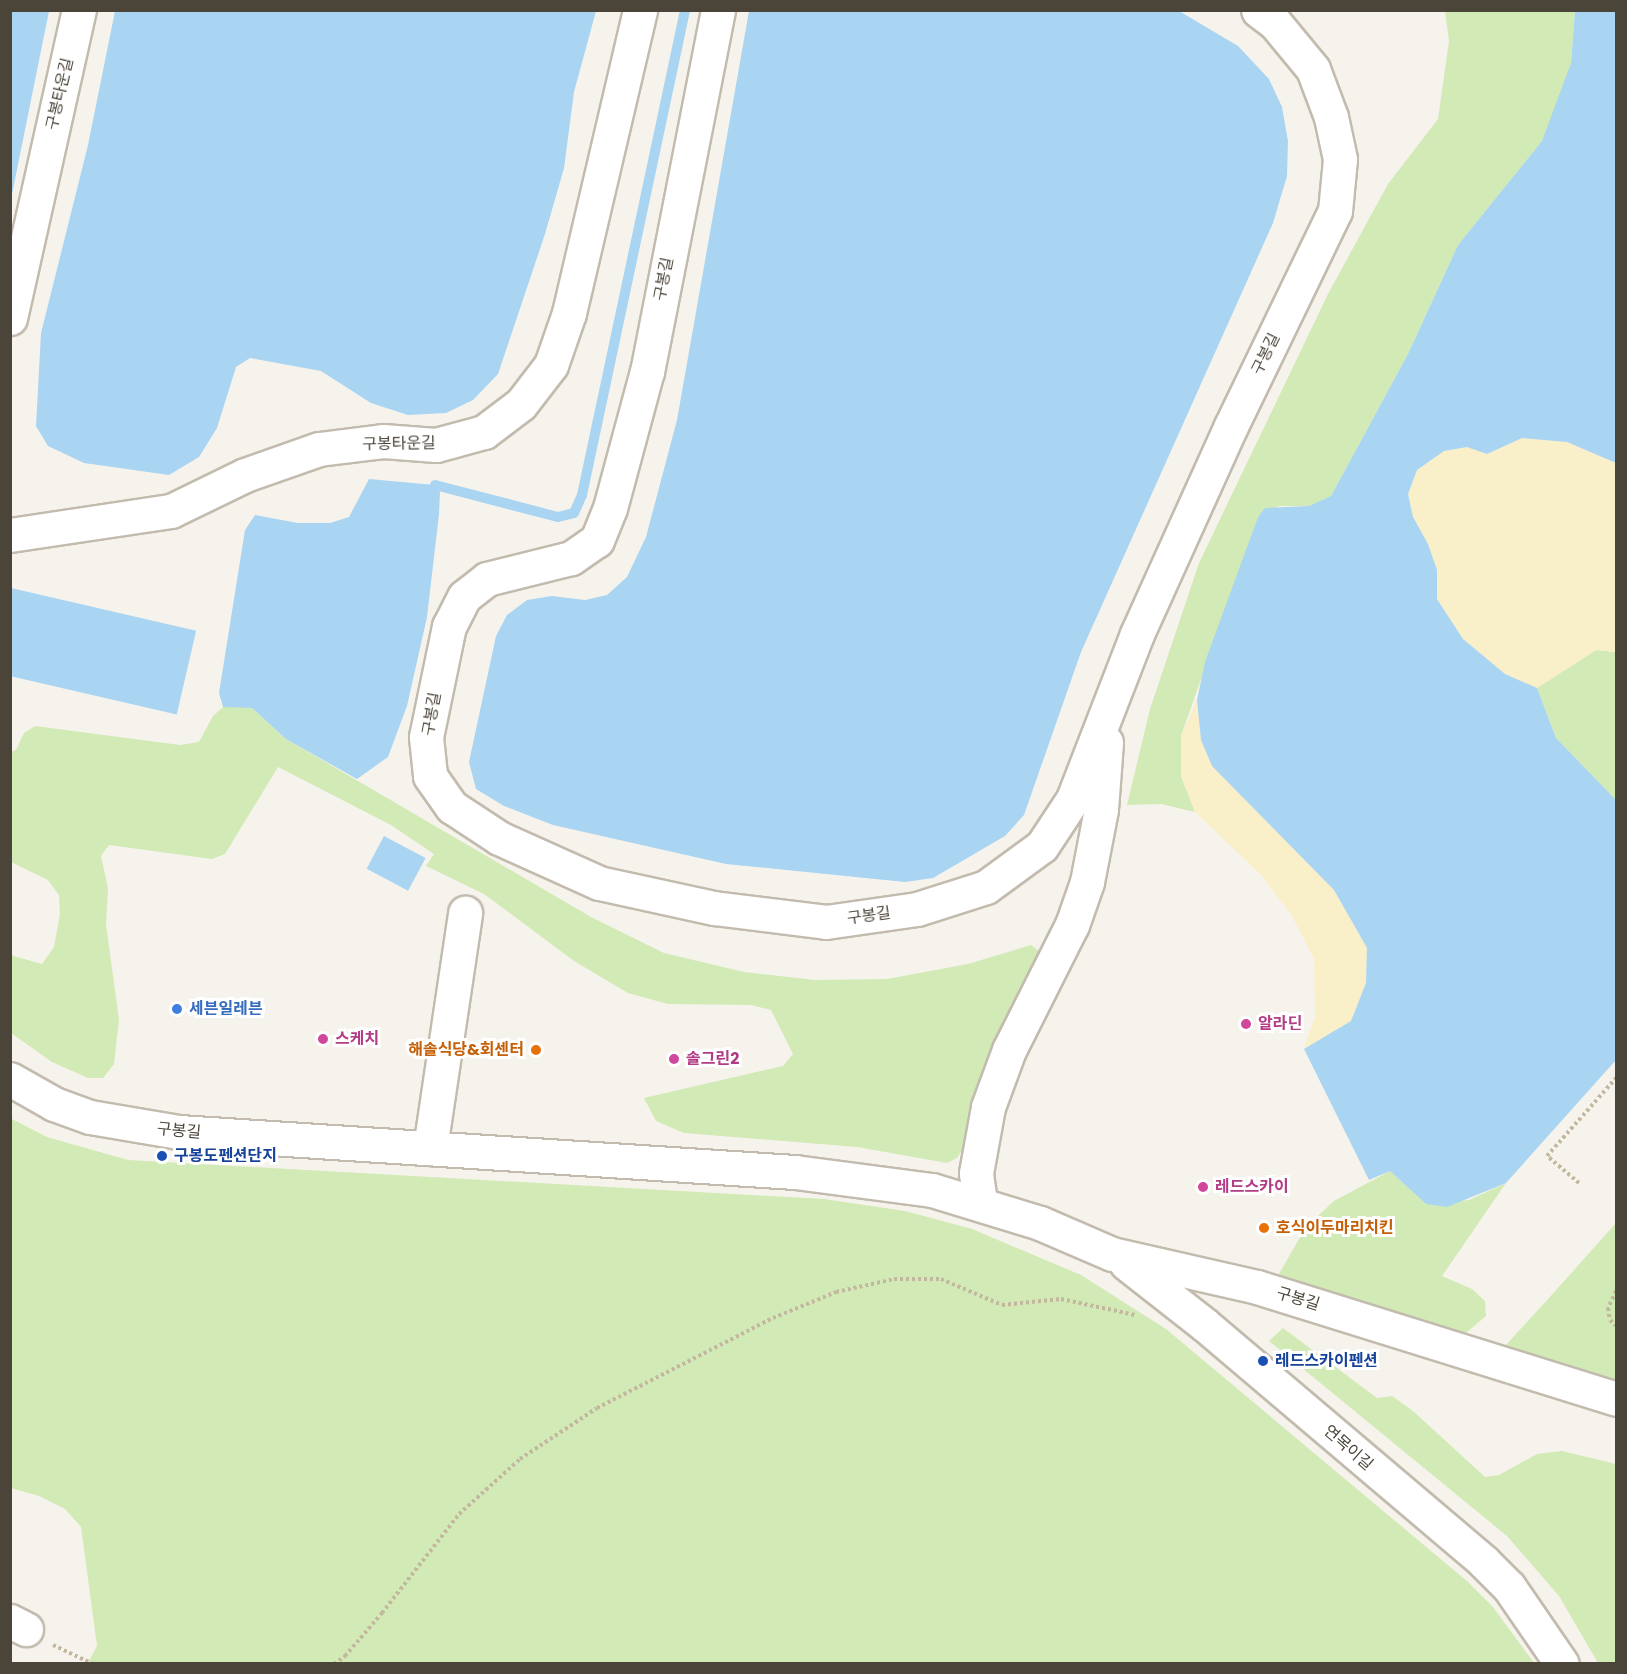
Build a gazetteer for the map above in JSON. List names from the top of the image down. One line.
{"streets":{"street":["구봉타운길","구봉길","연목이길"]},"crossings":[["구봉길","연목이길"]],"places":["세븐일레븐","알라딘","스케치","해솔식당&회센터","솔그린2","구봉도펜션단지","레드스카이","호식이두마리치킨","레드스카이펜션"]}
